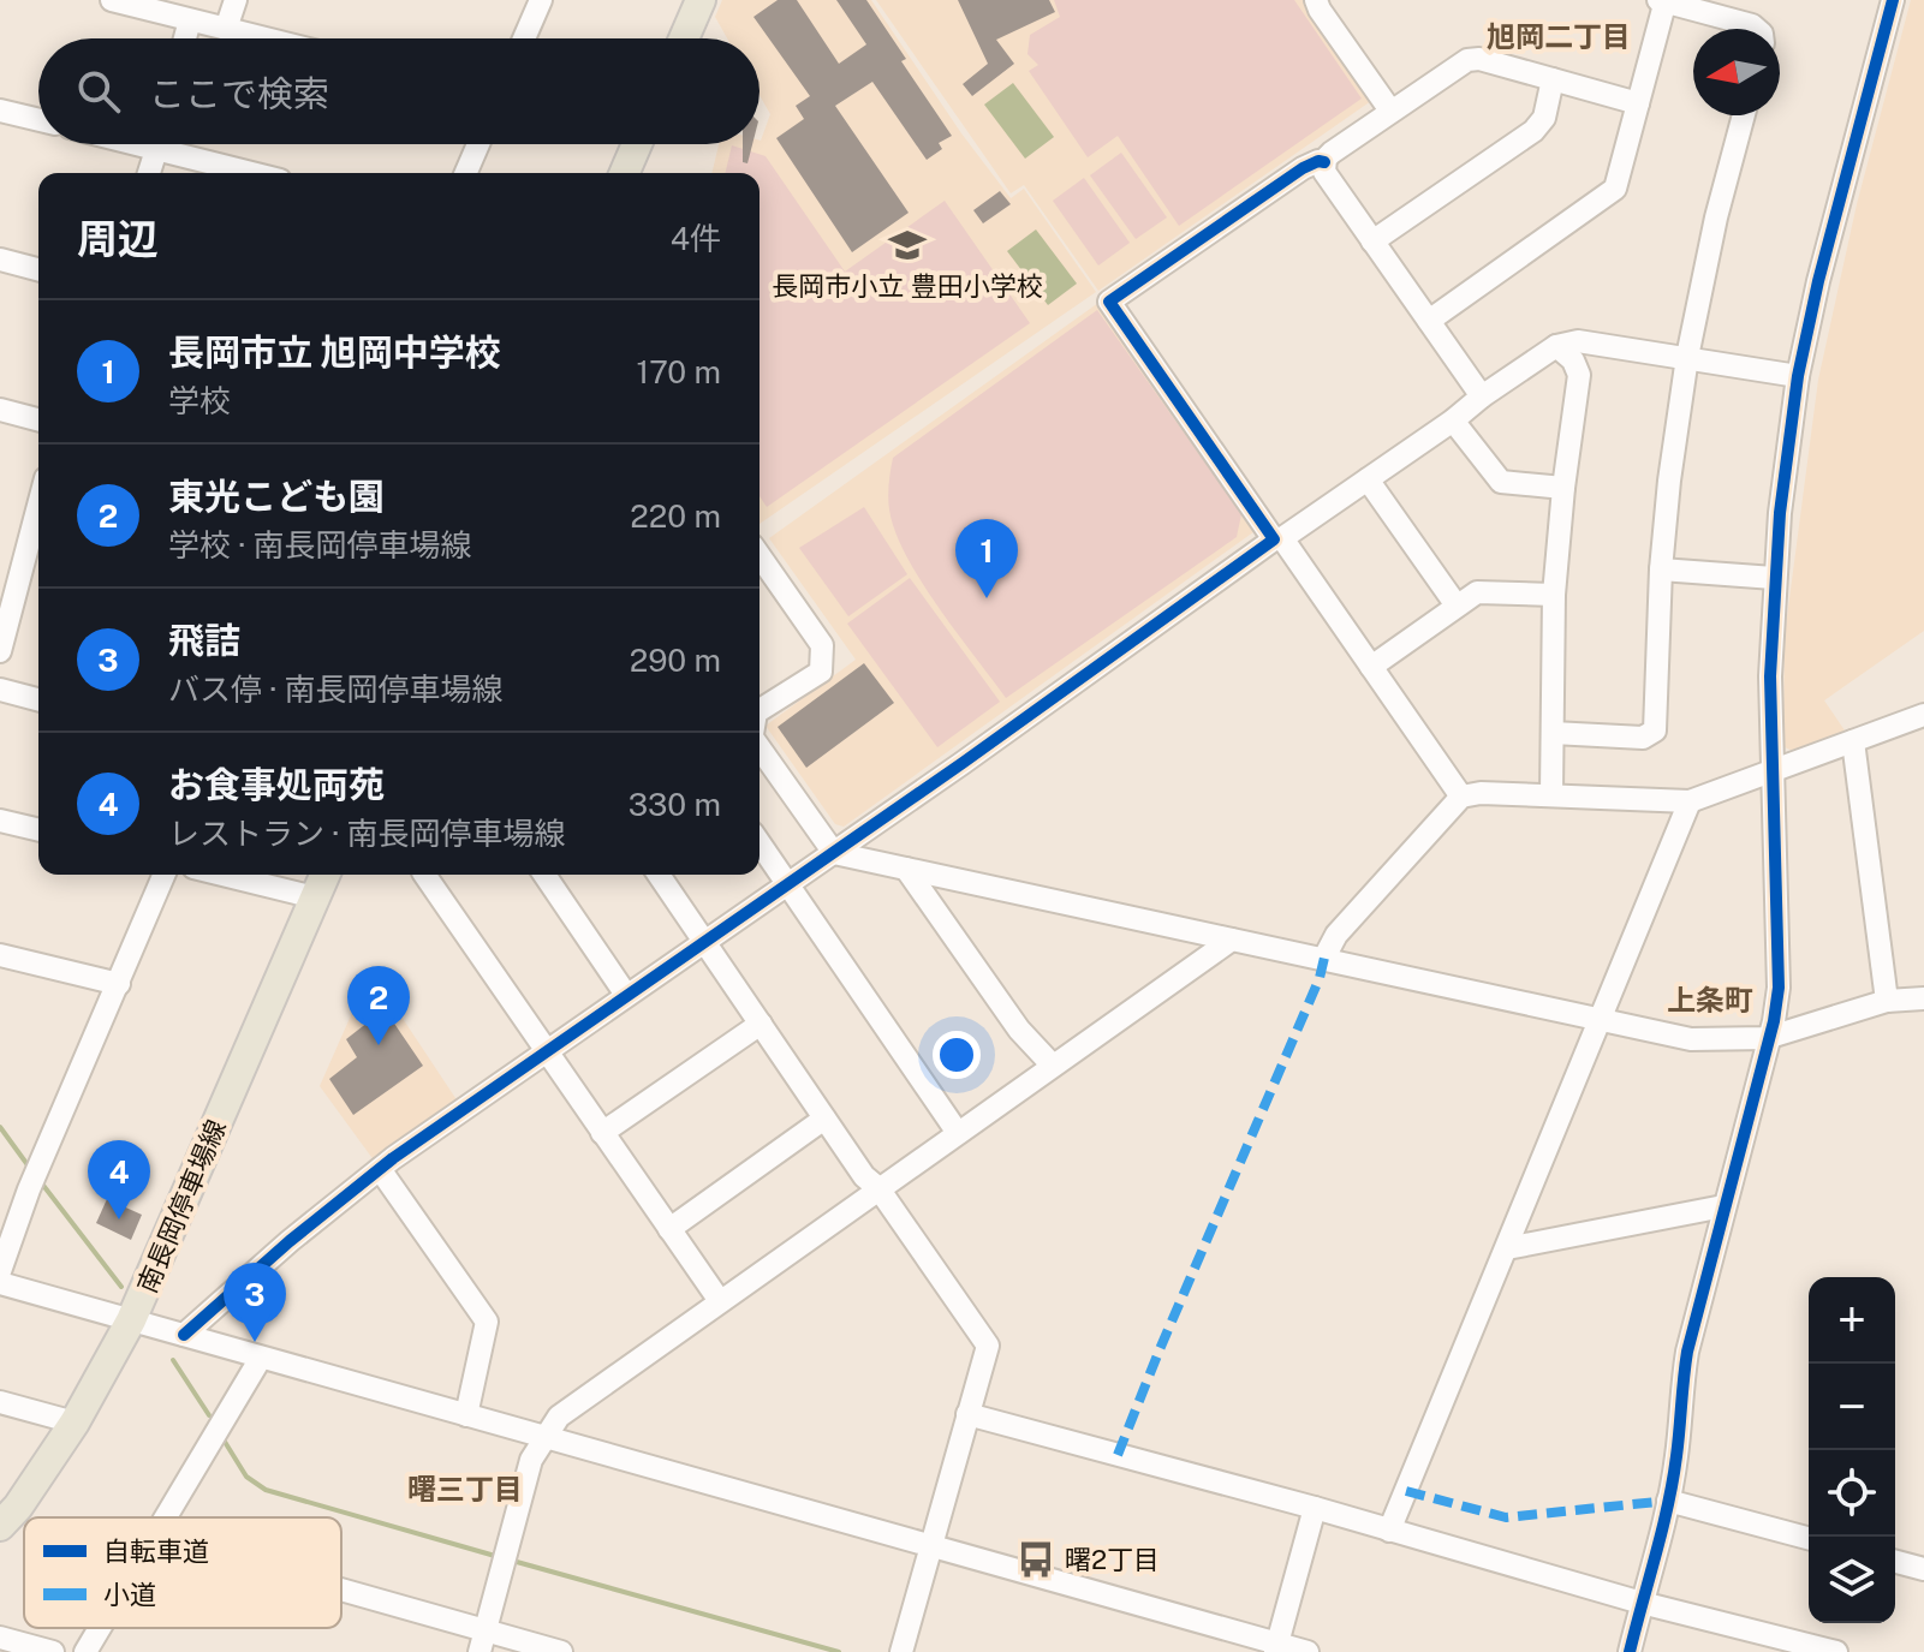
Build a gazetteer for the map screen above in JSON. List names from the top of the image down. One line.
{"streets":{"main road":["南長岡停車場線"]},"districts":["旭岡二丁目","上条町","曙三丁目"],"places":{"school or university":["長岡市小立 豊田小学校"],"bus stop":["曙2丁目"]},"legend":["自転車道","小道"],"north":"left","page":{"search":"ここで検索","heading":["周辺","4件"],"list":[{"mark":"1","name":"長岡市立 旭岡中学校","note":"学校","value":"170 m"},{"mark":"2","name":"東光こども園","note":"学校 · 南長岡停車場線","value":"220 m"},{"mark":"3","name":"飛詰","note":"バス停 · 南長岡停車場線","value":"290 m"},{"mark":"4","name":"お食事処両苑","note":"レストラン · 南長岡停車場線","value":"330 m"}],"pins":["1","2","4","3"],"map_buttons":["+","−"]}}
